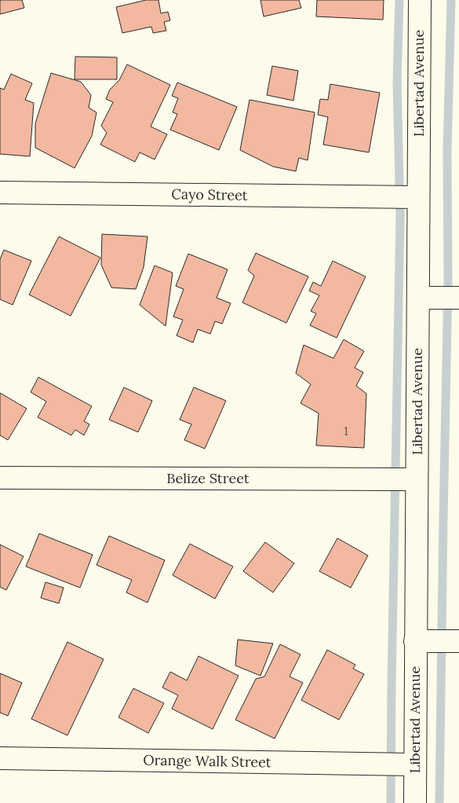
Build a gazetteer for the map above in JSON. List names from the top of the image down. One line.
{"streets":{"street":["Libertad Avenue","Cayo Street","Belize Street","Orange Walk Street"]},"crossings":[["Libertad Avenue","Cayo Street"],["Libertad Avenue","Belize Street"],["Libertad Avenue","Orange Walk Street"]],"house_numbers":["1"]}
